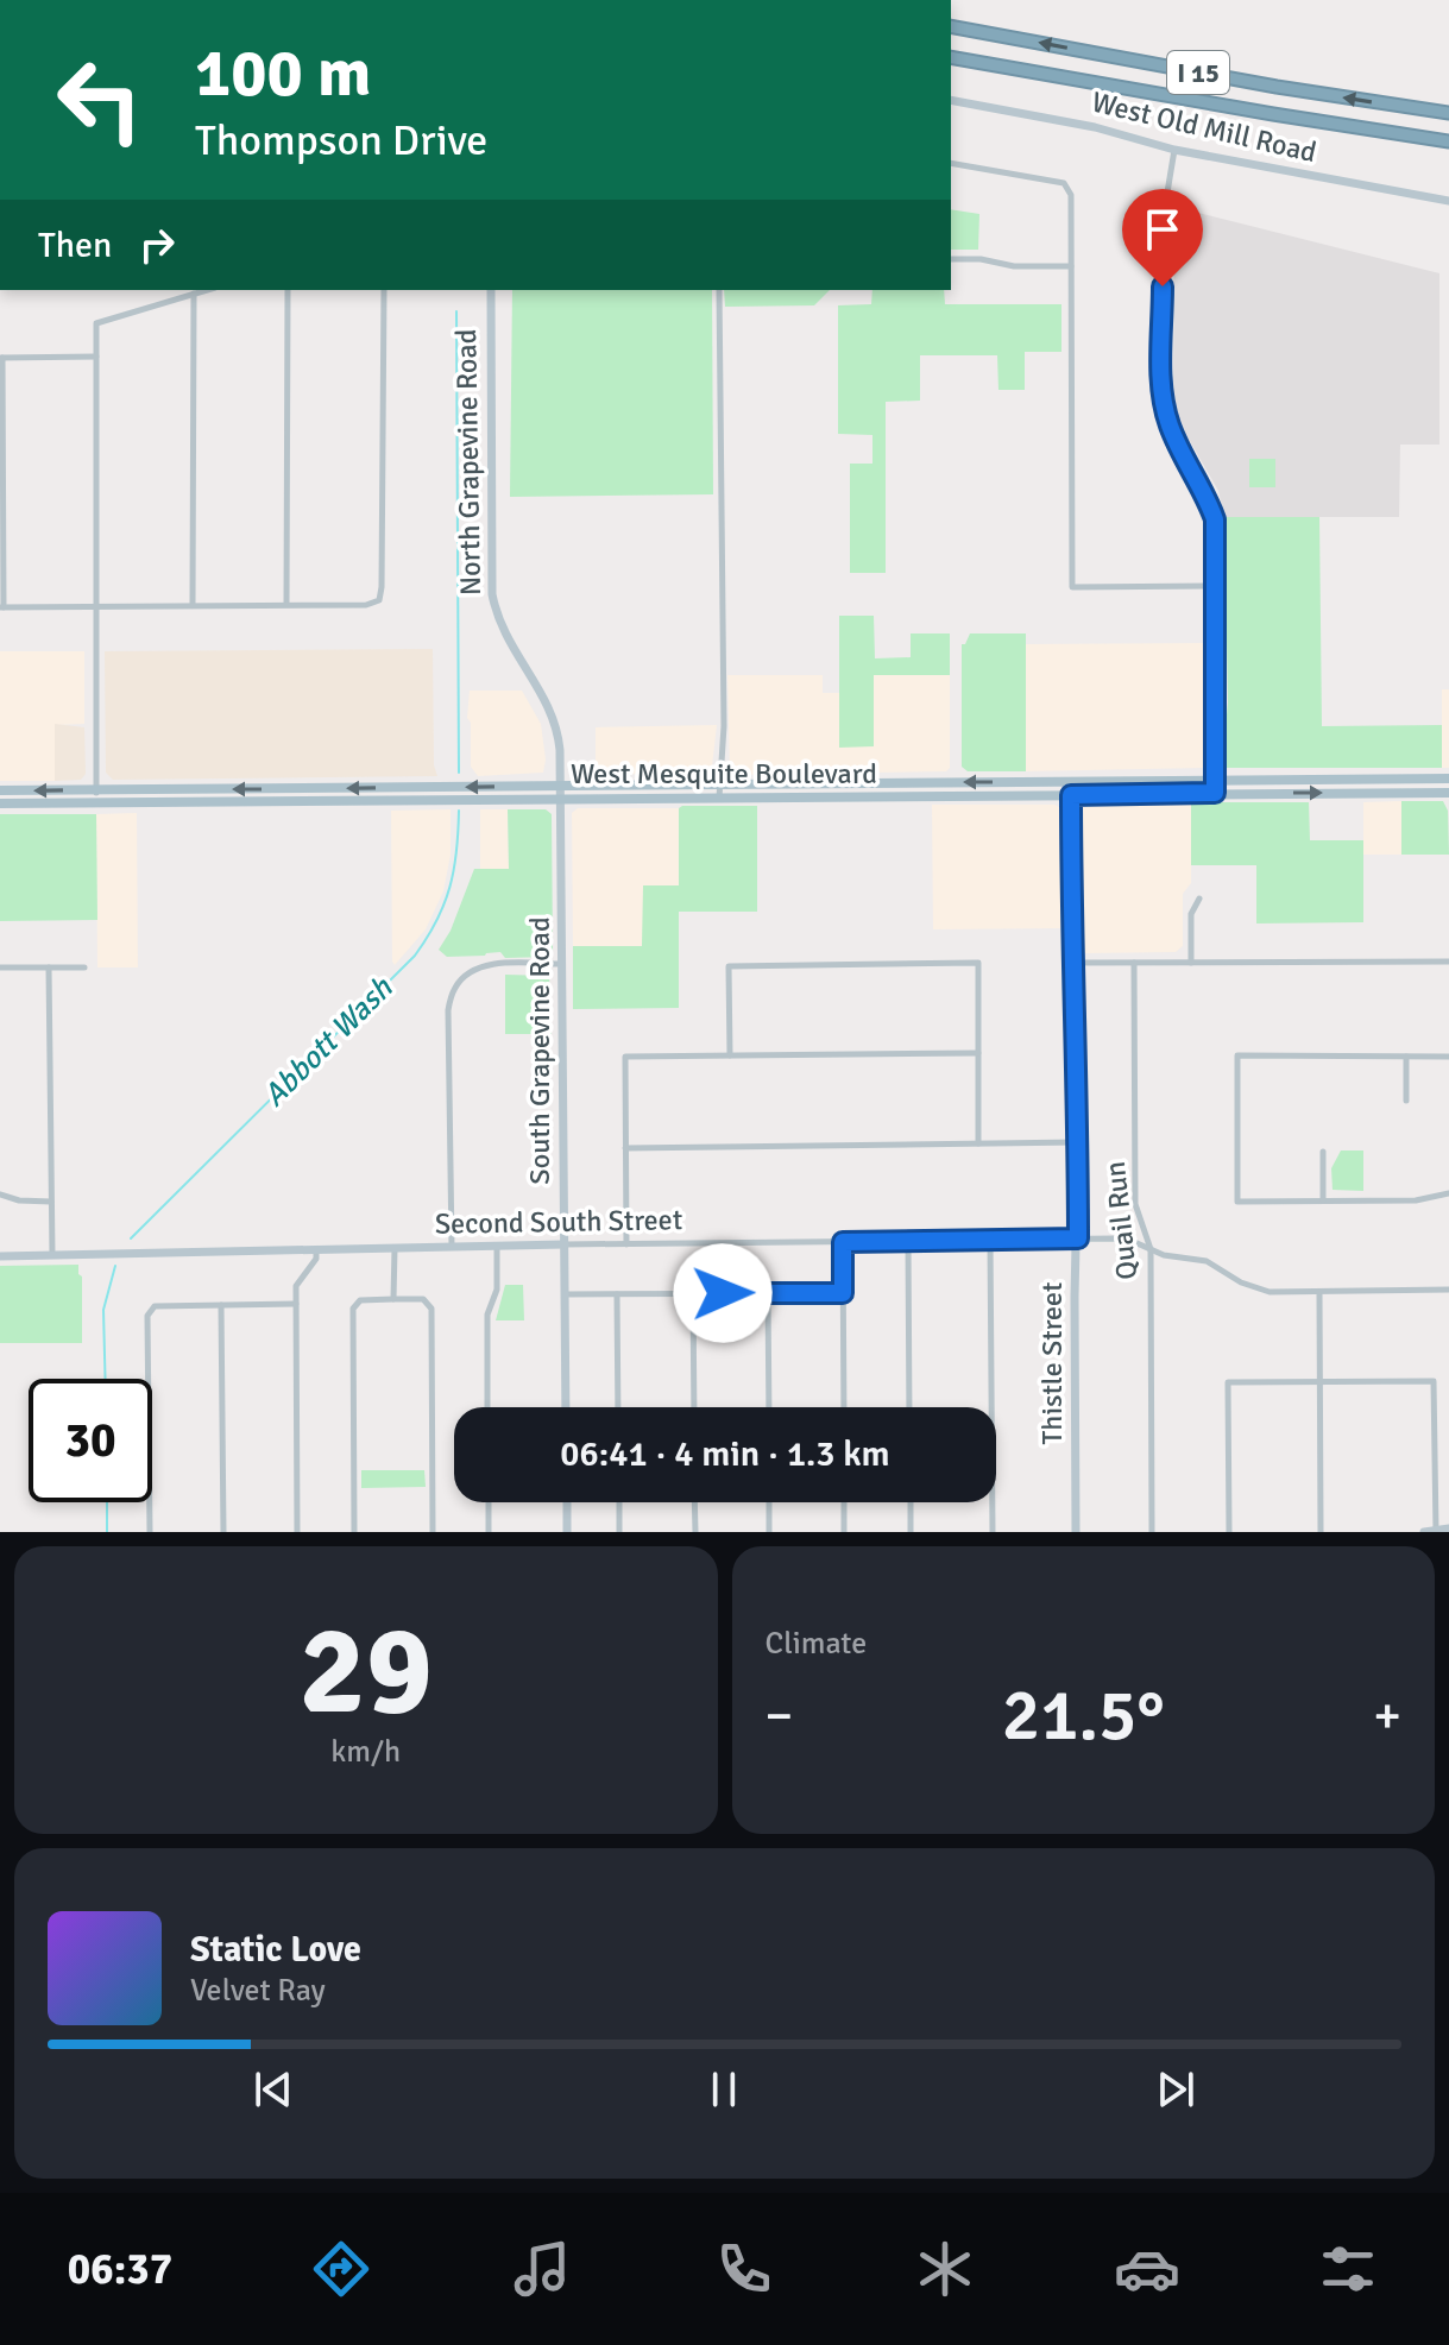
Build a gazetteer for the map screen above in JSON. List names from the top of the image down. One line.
{"streets":{"highway":["I 15"],"main road":["West Mesquite Boulevard"],"street":["West Old Mill Road","North Grapevine Road","South Grapevine Road","Quail Run","Second South Street","Thistle Street"]},"crossings":[["North Grapevine Road","West Mesquite Boulevard"],["North Grapevine Road","South Grapevine Road"],["West Mesquite Boulevard","South Grapevine Road"],["West Mesquite Boulevard","Thistle Street"],["South Grapevine Road","Second South Street"],["Quail Run","Second South Street"],["Second South Street","Thistle Street"]],"water":["Abbott Wash"],"page":{"turn":["100 m","Thompson Drive"],"then":"Then","limit":"30","trip":"06:41 · 4 min · 1.3 km","tile":[["29","km/h"],"Climate"],"heat":["−","21.5°","+"],"song":["Static Love","Velvet Ray"],"tabs":"06:37"}}
